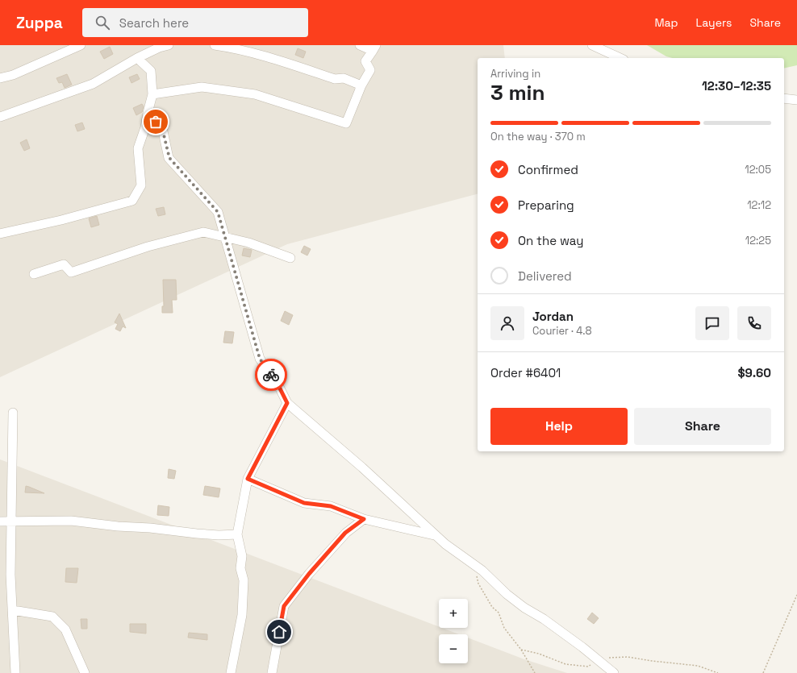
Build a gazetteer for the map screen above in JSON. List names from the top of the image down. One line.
{"page":{"header":"Zuppa","search":"Search here","nav":["Map","Layers","Share"],"heading":["3 min","Arriving in","12:30–12:35"],"panel":["Jordan","Courier · 4.8","Order #6401","$9.60"],"bar":"On the way · 370 m","list":[["Confirmed","12:05"],["Preparing","12:12"],["On the way","12:25"],"Delivered"],"buttons":["Help","Share"],"map_buttons":["+","−"]}}
